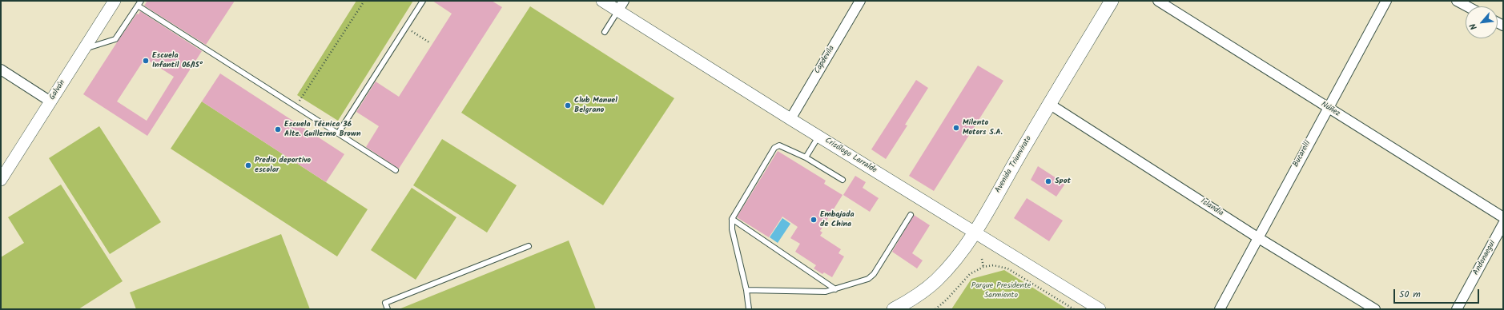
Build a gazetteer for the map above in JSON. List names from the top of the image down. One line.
{"streets":{"main road":["Avenida Triunvirato"],"street":["Capdevila","Galván","Núñez","Bucarelli","Crisólogo Larralde","Islandia","Andonaegui"]},"crossings":[["Capdevila","Crisólogo Larralde"],["Núñez","Bucarelli"],["Bucarelli","Islandia"],["Crisólogo Larralde","Avenida Triunvirato"],["Avenida Triunvirato","Islandia"]],"parks":["Parque Presidente Sarmiento"],"places":["Escuela Infantil 06/15°","Club Manuel Belgrano","Milento Motors S.A.","Escuela Técnica 36 Alte. Guillermo Brown","Predio deportivo escolar","Spot","Embajada de China"],"scale_bar":"50 m","north":"bottom left"}
